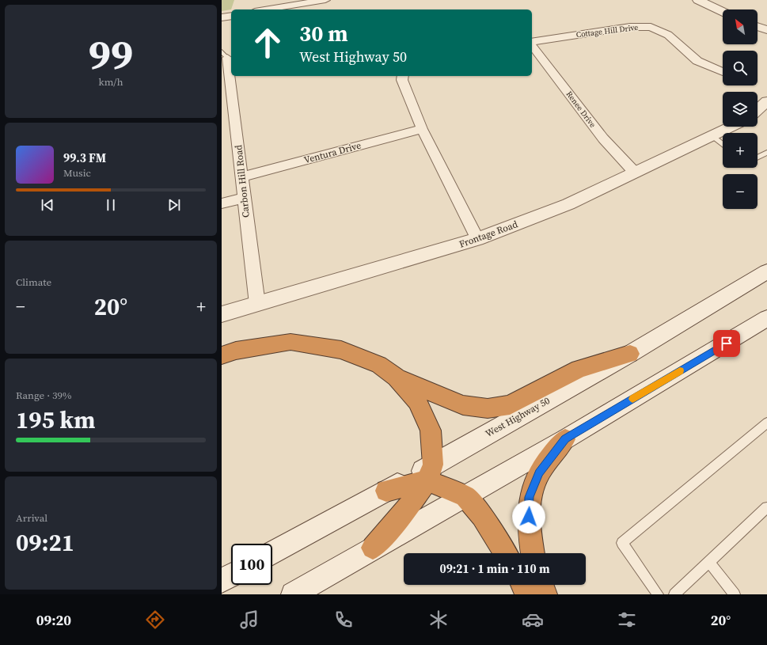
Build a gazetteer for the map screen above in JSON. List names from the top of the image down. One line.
{"streets":{"main road":["Frontage Road","West Highway 50"],"street":["Cottage Hill Drive","Renee Drive","Ventura Drive","Carbon Hill Road"]},"crossings":[["Renee Drive","Frontage Road"],["Ventura Drive","Carbon Hill Road"],["Carbon Hill Road","Frontage Road"]],"north":"top left","page":{"tile":[["99","km/h"],"Climate",["Range · 39%","195 km"],["Arrival","09:21"]],"map_buttons":["+","−"],"turn":["30 m","West Highway 50"],"song":["99.3 FM","Music"],"heat":["−","20°","+"],"limit":"100","trip":"09:21 · 1 min · 110 m","tabs":["09:20","20°"]}}
